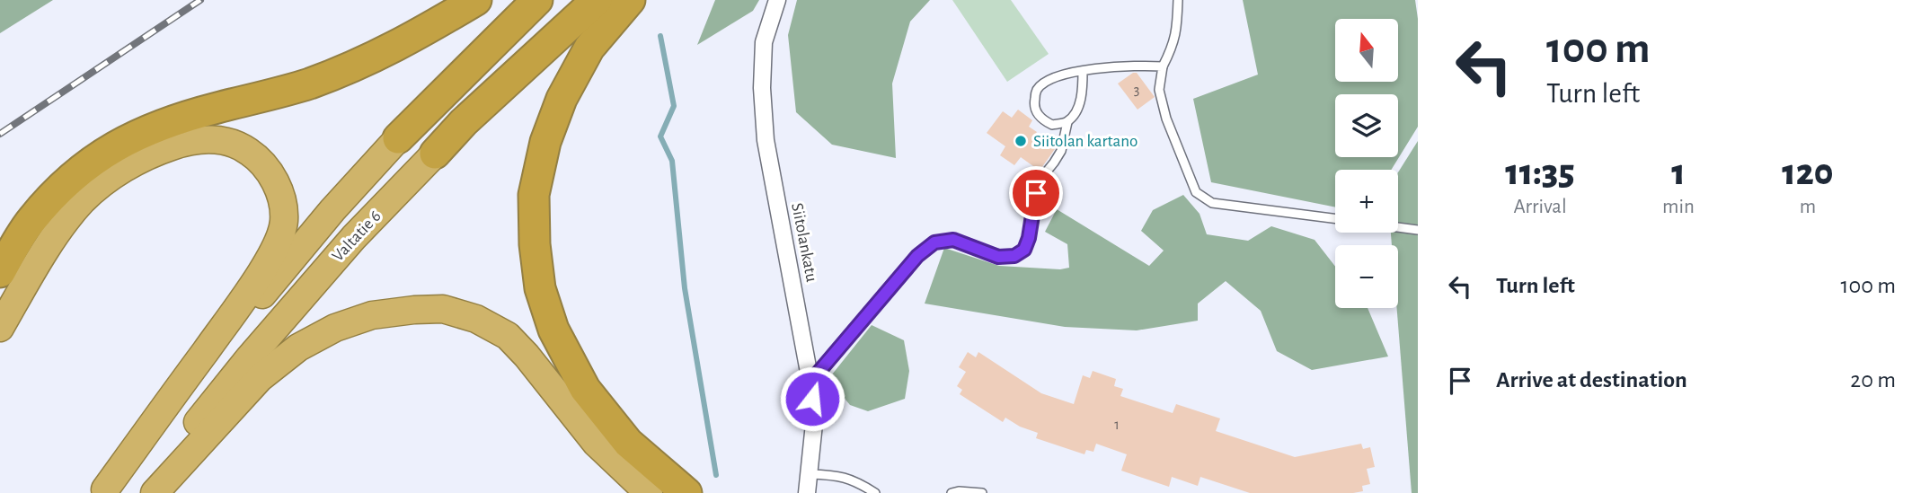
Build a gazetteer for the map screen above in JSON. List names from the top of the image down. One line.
{"streets":{"highway":["Valtatie 6"],"street":["Siitolankatu"]},"places":["Siitolan kartano"],"house_numbers":["3","1"],"north":"top","page":{"turn":["100 m","Turn left"],"map_buttons":["+","−"],"eta":["11:35","Arrival","1","min","120","m"],"list":[{"name":"Turn left","value":"100 m"},{"name":"Arrive at destination","value":"20 m"}]}}
